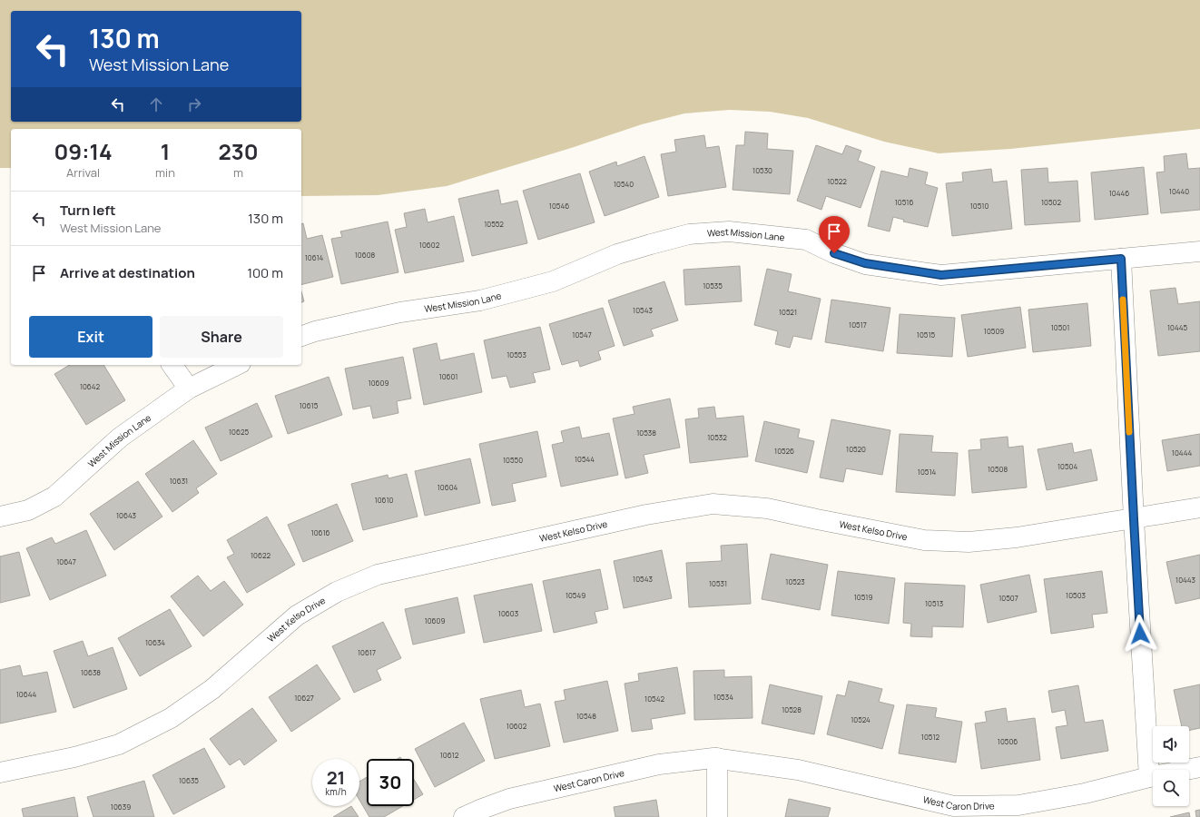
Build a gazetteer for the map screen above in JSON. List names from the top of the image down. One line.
{"streets":{"street":["West Mission Lane","West Kelso Drive","West Caron Drive"]},"house_numbers":["10530","10522","10540","10440","10446","10516","10502","10546","10510","10552","10602","10608","10614","10535","10543","10521","10517","10501","10445","10509","10547","10515","10553","10601","10609","10642","10615","10625","10538","10532","10520","10526","10444","10544","10550","10504","10508","10514","10631","10604","10610","10643","10616","10622","10647","10543","10443","10523","10531","10549","10503","10519","10507","10513","10603","10609","10634","10617","10638","10644","10534","10627","10542","10528","10548","10524","10602","10512","10506","10612","10635","10639"],"page":{"turn":["130 m","West Mission Lane"],"eta":["09:14","Arrival","1","min","230","m"],"list":[{"name":"Turn left","note":"West Mission Lane","value":"130 m"},{"name":"Arrive at destination","value":"100 m"}],"buttons":["Exit","Share"],"speed":"21 km/h","limit":"30"}}
